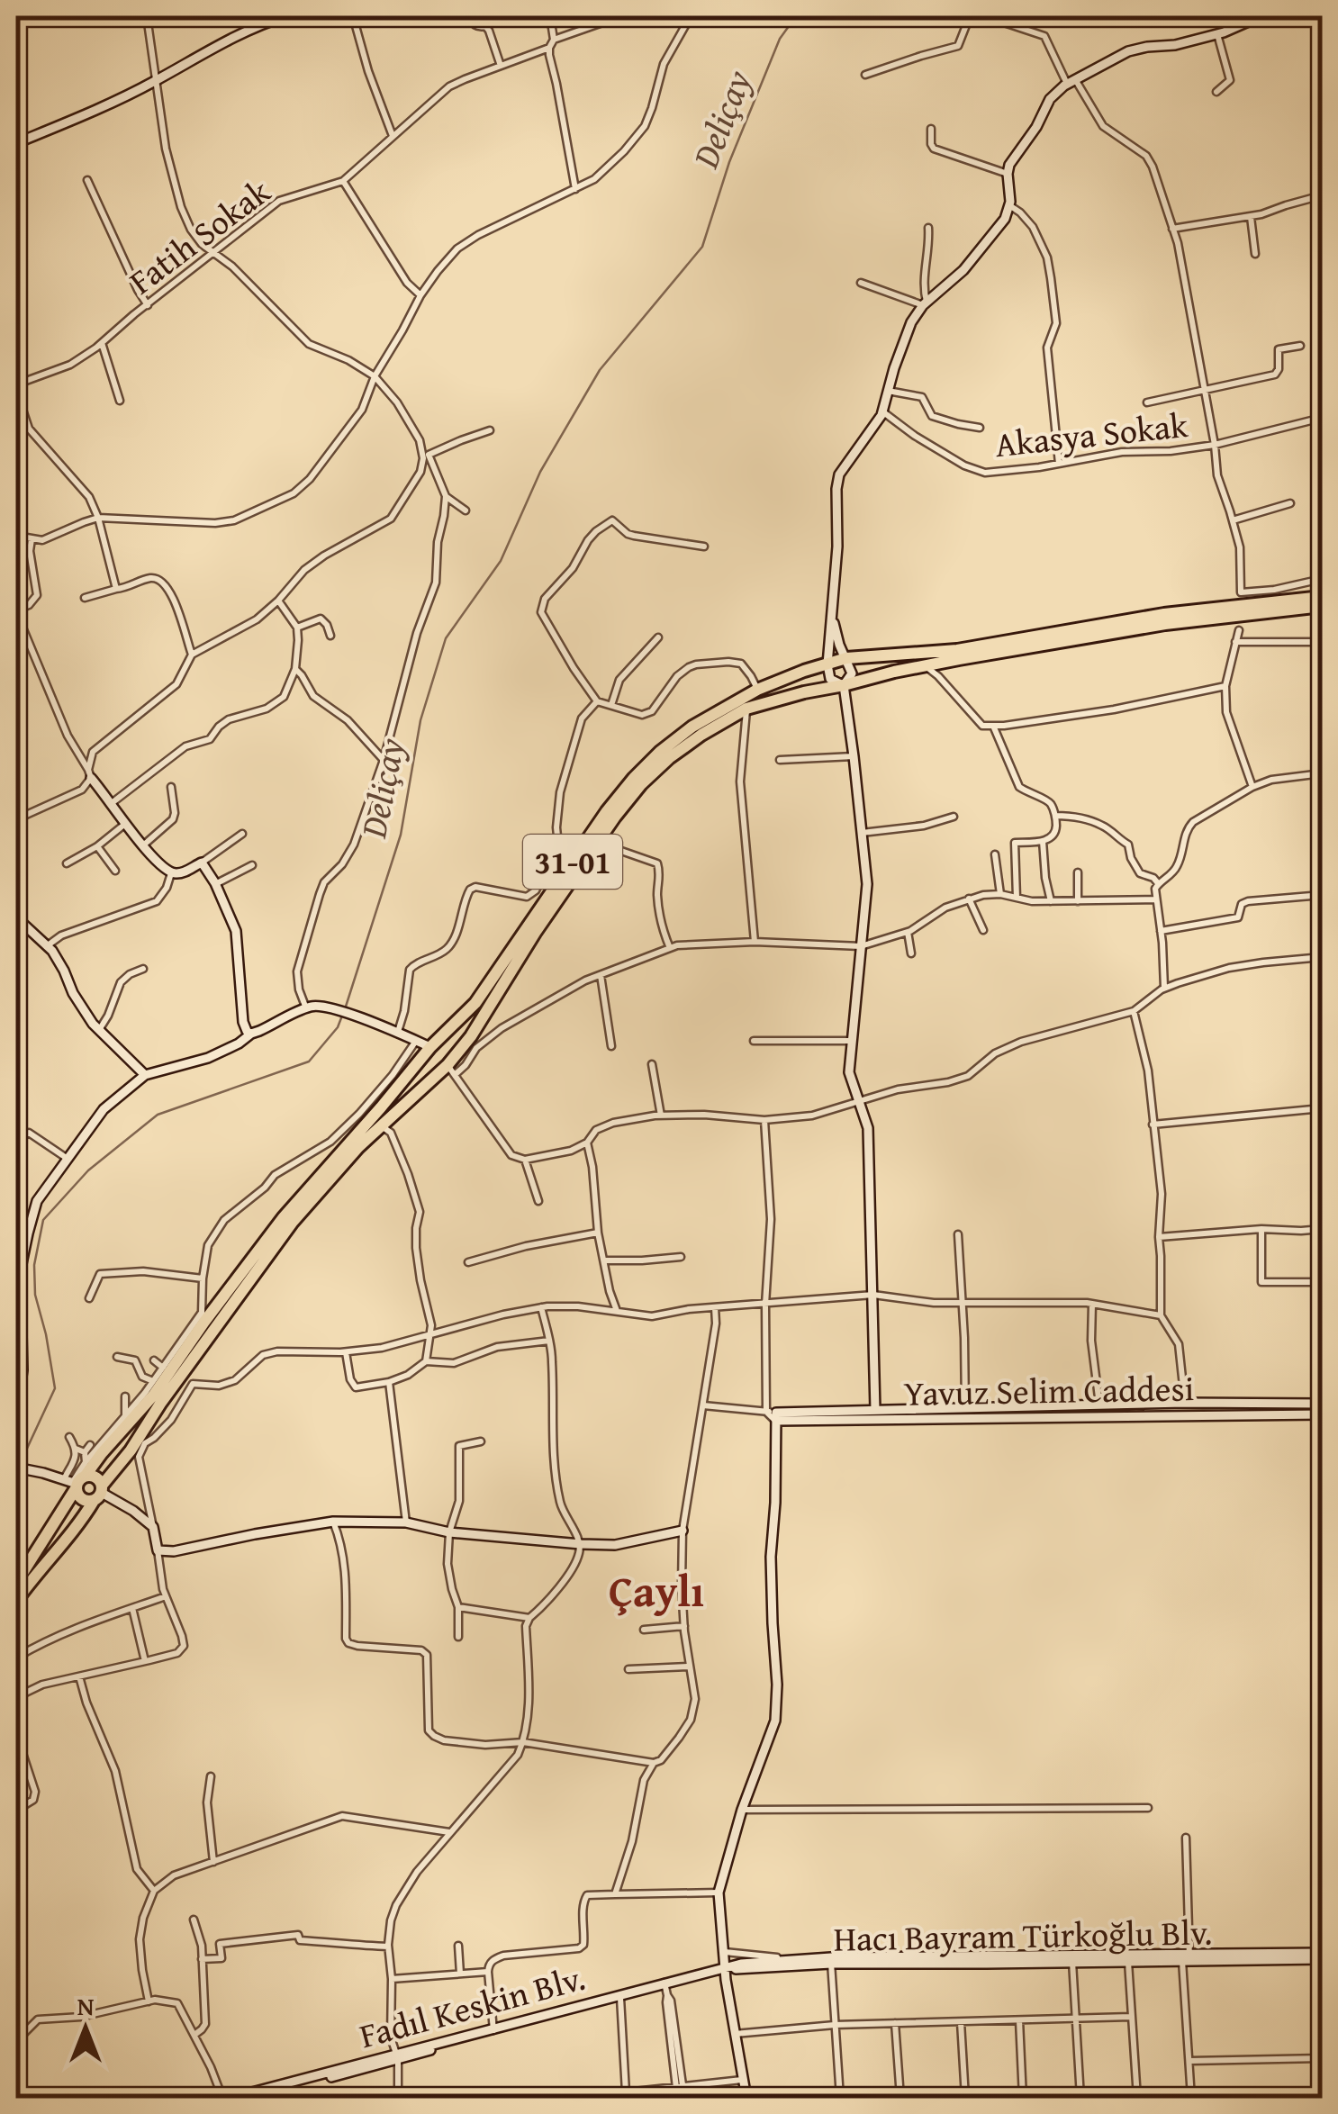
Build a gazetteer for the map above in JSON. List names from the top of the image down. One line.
{"streets":{"highway":["31-01"],"street":["Fatih Sokak","Akasya Sokak","Yavuz Selim Caddesi","Hacı Bayram Türkoğlu Blv.","Fadıl Keskin Blv."]},"crossings":[["Hacı Bayram Türkoğlu Blv.","Fadıl Keskin Blv."]],"districts":["Çaylı"],"water":["Deliçay"],"north":"top"}
